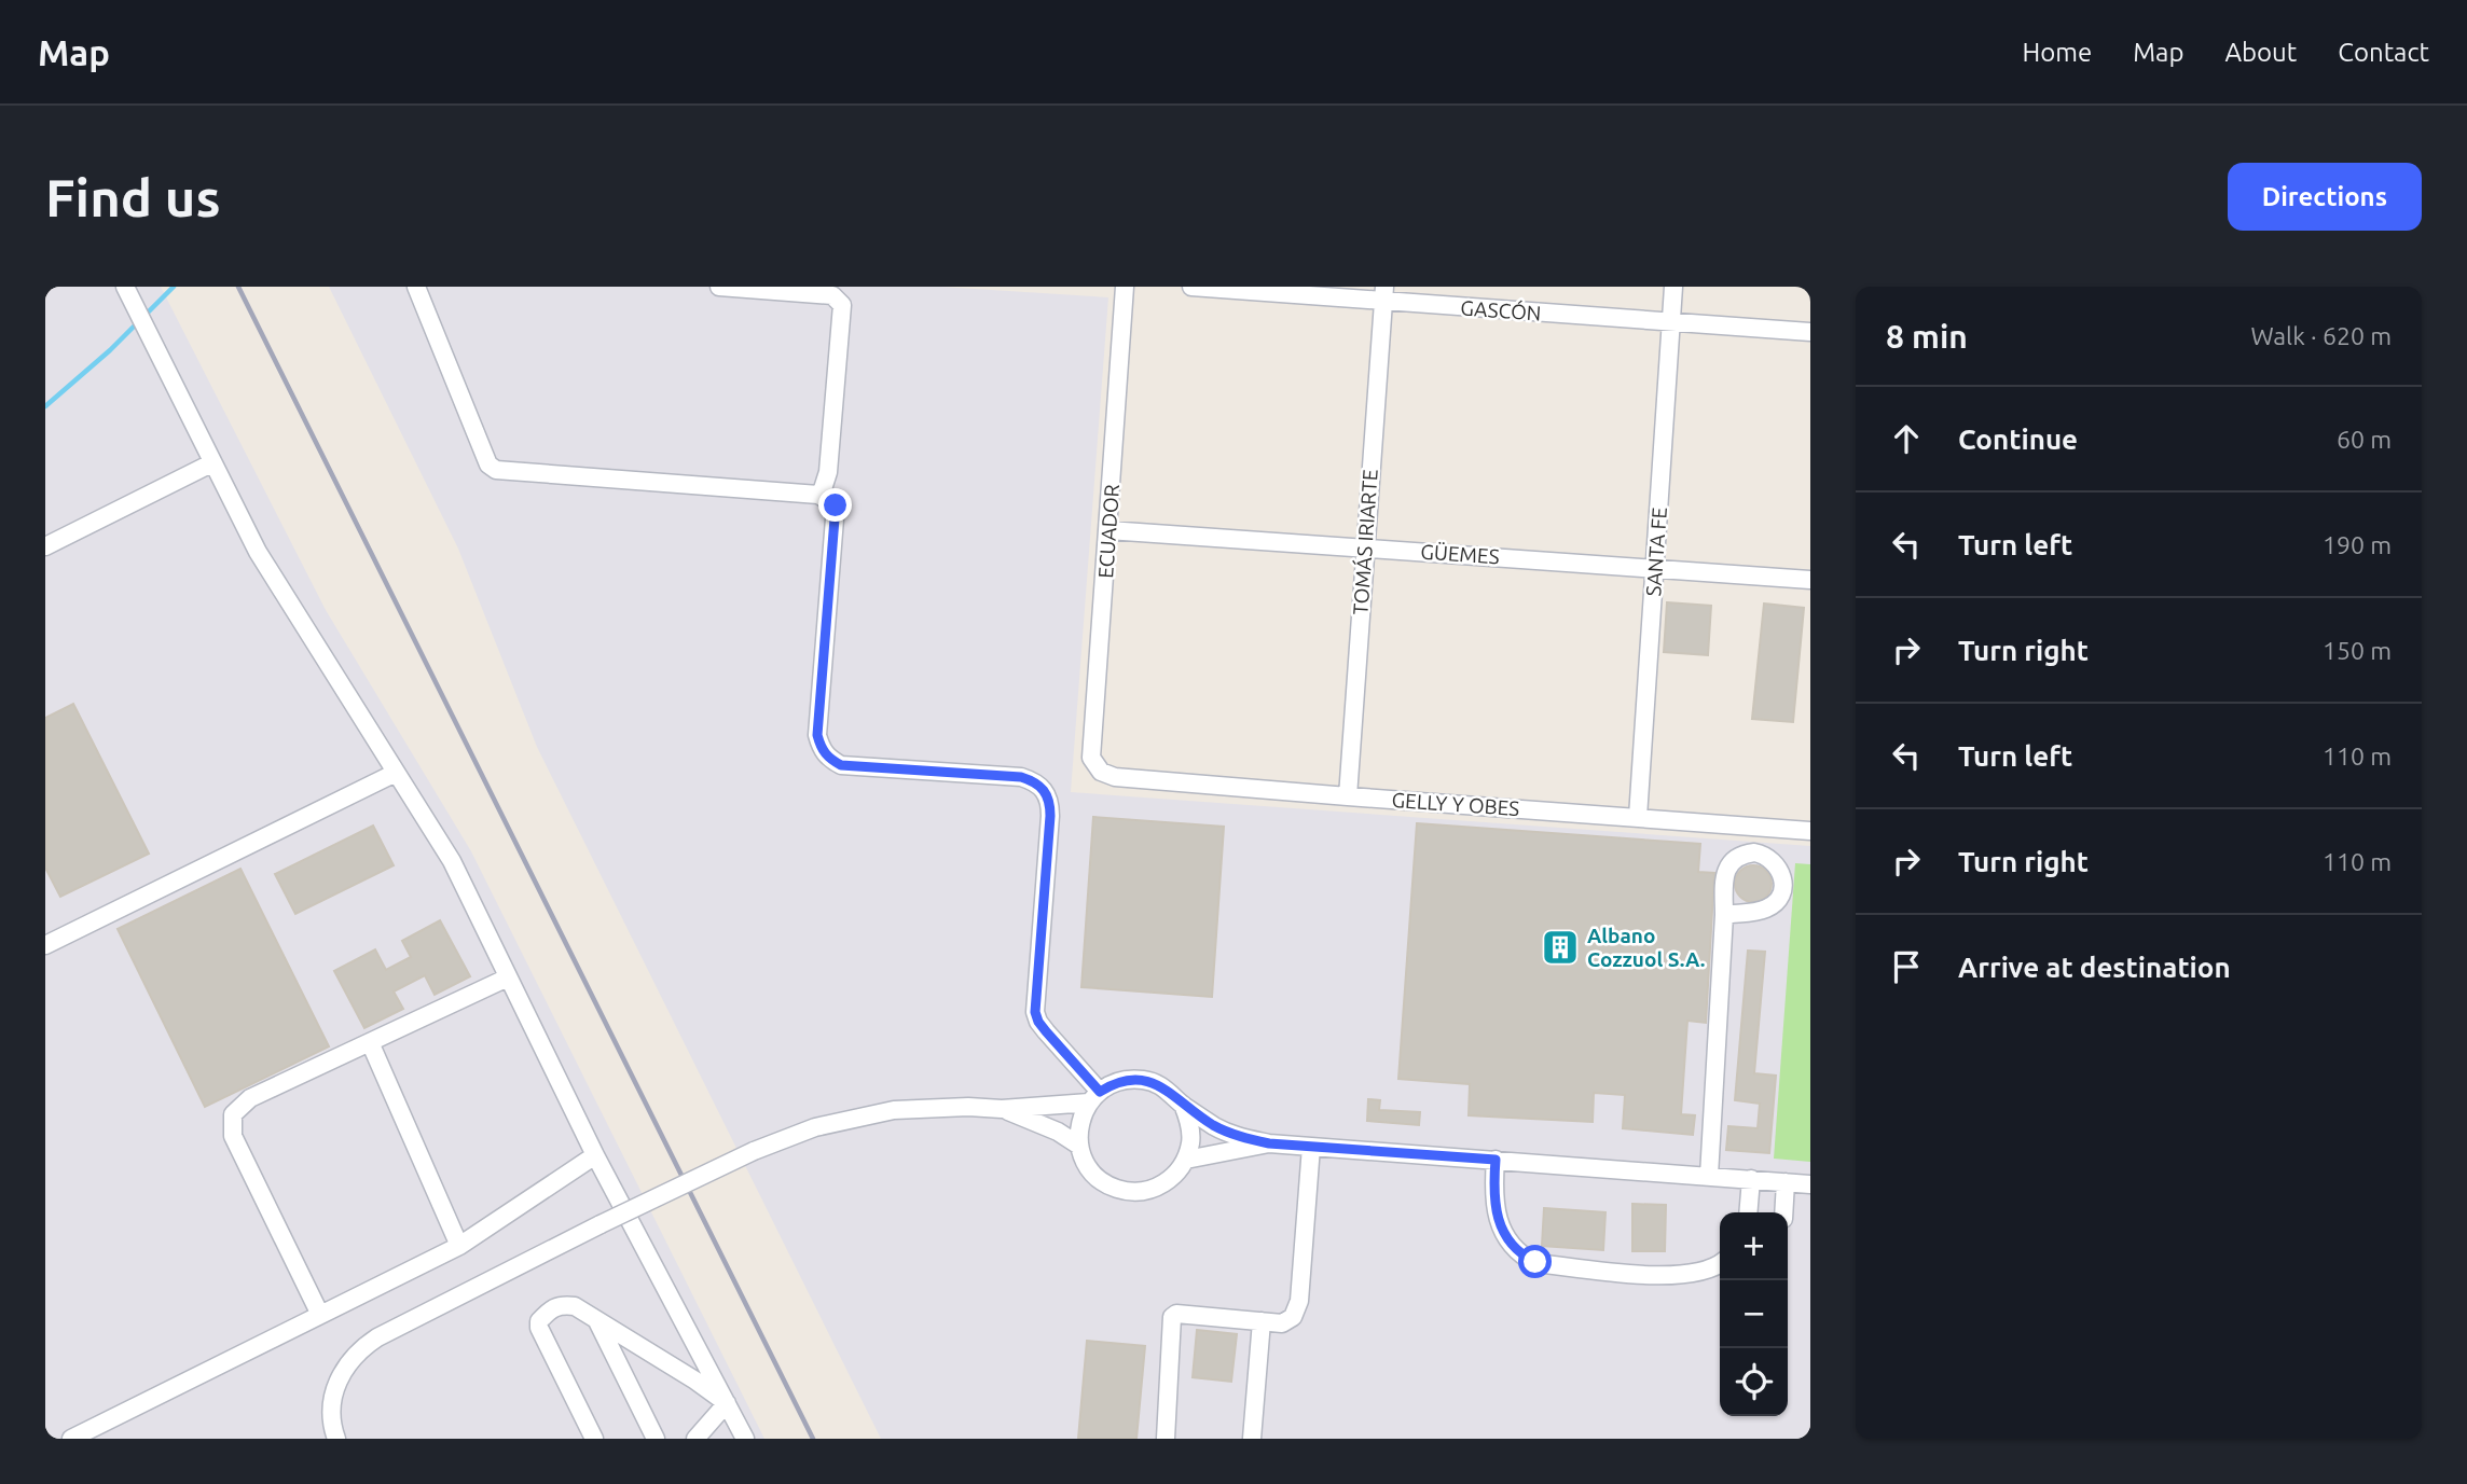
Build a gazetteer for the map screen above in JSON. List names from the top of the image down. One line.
{"streets":{"street":["GASCÓN","ECUADOR","TOMÁS IRIARTE","SANTA FE","GÜEMES","GELLY Y OBES"]},"crossings":[["GASCÓN","TOMÁS IRIARTE"],["GASCÓN","SANTA FE"],["ECUADOR","GÜEMES"],["ECUADOR","GELLY Y OBES"],["TOMÁS IRIARTE","GÜEMES"],["TOMÁS IRIARTE","GELLY Y OBES"],["SANTA FE","GÜEMES"],["SANTA FE","GELLY Y OBES"]],"places":{"building":["Albano Cozzuol S.A."]},"page":{"header":"Map","nav":["Home","Map","About","Contact"],"buttons":"Directions","title":"Find us","heading":["8 min","Walk · 620 m"],"list":[["Continue","60 m"],["Turn left","190 m"],["Turn right","150 m"],["Turn left","110 m"],["Turn right","110 m"],"Arrive at destination"],"map_buttons":["+","−"]}}
